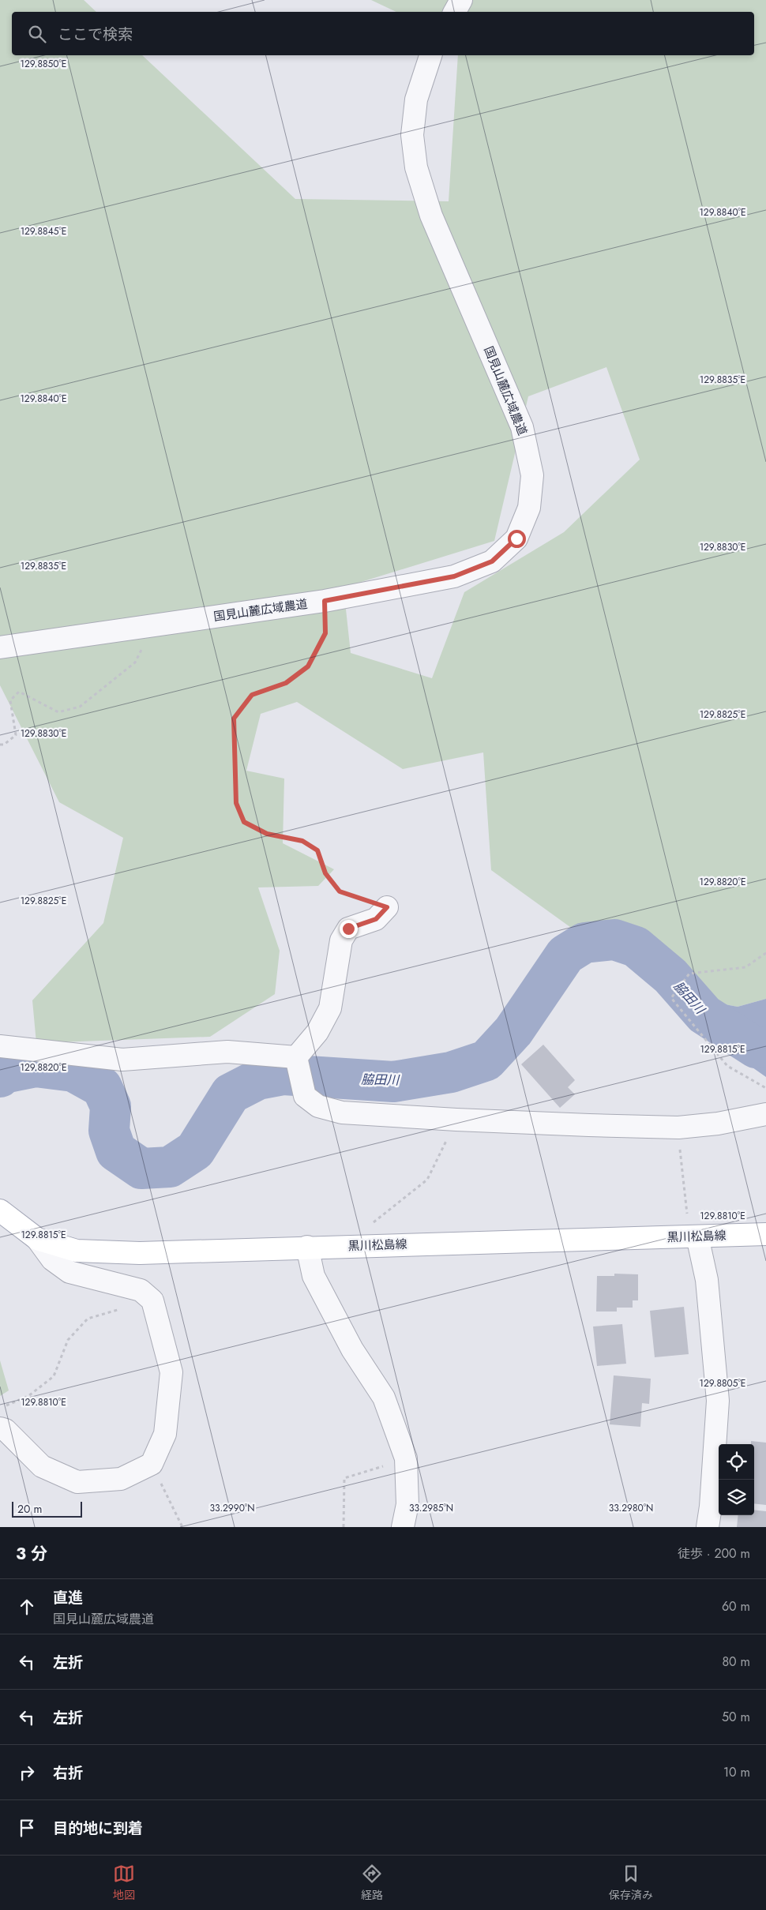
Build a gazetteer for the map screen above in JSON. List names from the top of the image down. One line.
{"streets":{"main road":["黒川松島線"],"street":["国見山麓広域農道"]},"water":["脇田川"],"scale_bar":"20 m","page":{"search":"ここで検索","scale":"20 m","heading":["3 分","徒歩 · 200 m"],"list":[["直進","国見山麓広域農道","60 m"],["左折","80 m"],["左折","50 m"],["右折","10 m"],"目的地に到着"],"nav":["地図","経路","保存済み"]},"coordinates":["129.8850°E","129.8840°E","129.8845°E","129.8835°E","129.8830°E","129.8825°E","129.8820°E","129.8815°E","129.8810°E","129.8805°E","33.2990°N","33.2985°N","33.2980°N"]}
